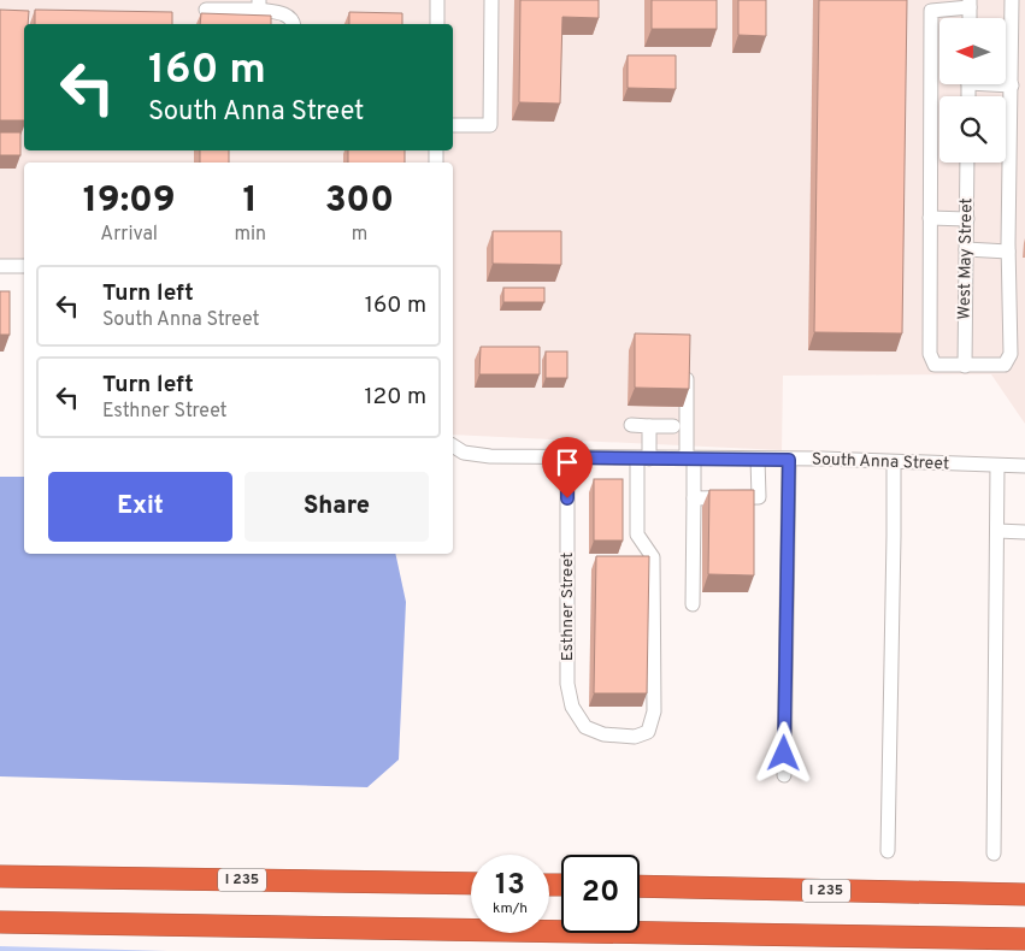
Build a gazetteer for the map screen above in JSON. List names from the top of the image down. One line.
{"streets":{"highway":["I 235"],"street":["West May Street","South Anna Street","Esthner Street"]},"crossings":[["South Anna Street","Esthner Street"]],"north":"left","page":{"turn":["160 m","South Anna Street"],"eta":["19:09","Arrival","1","min","300","m"],"list":[{"name":"Turn left","note":"South Anna Street","value":"160 m"},{"name":"Turn left","note":"Esthner Street","value":"120 m"}],"buttons":["Exit","Share"],"speed":"13 km/h","limit":"20"}}
